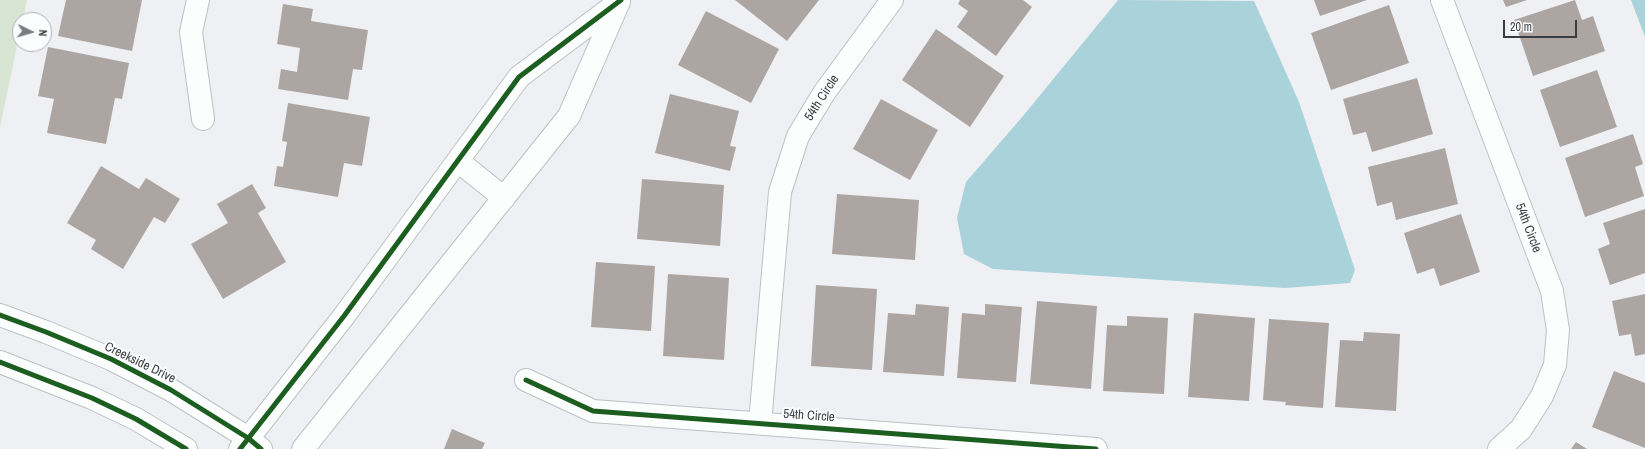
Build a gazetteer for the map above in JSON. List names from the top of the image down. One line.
{"streets":{"street":["54th Circle","Creekside Drive"]},"scale_bar":"20 m","north":"right"}
